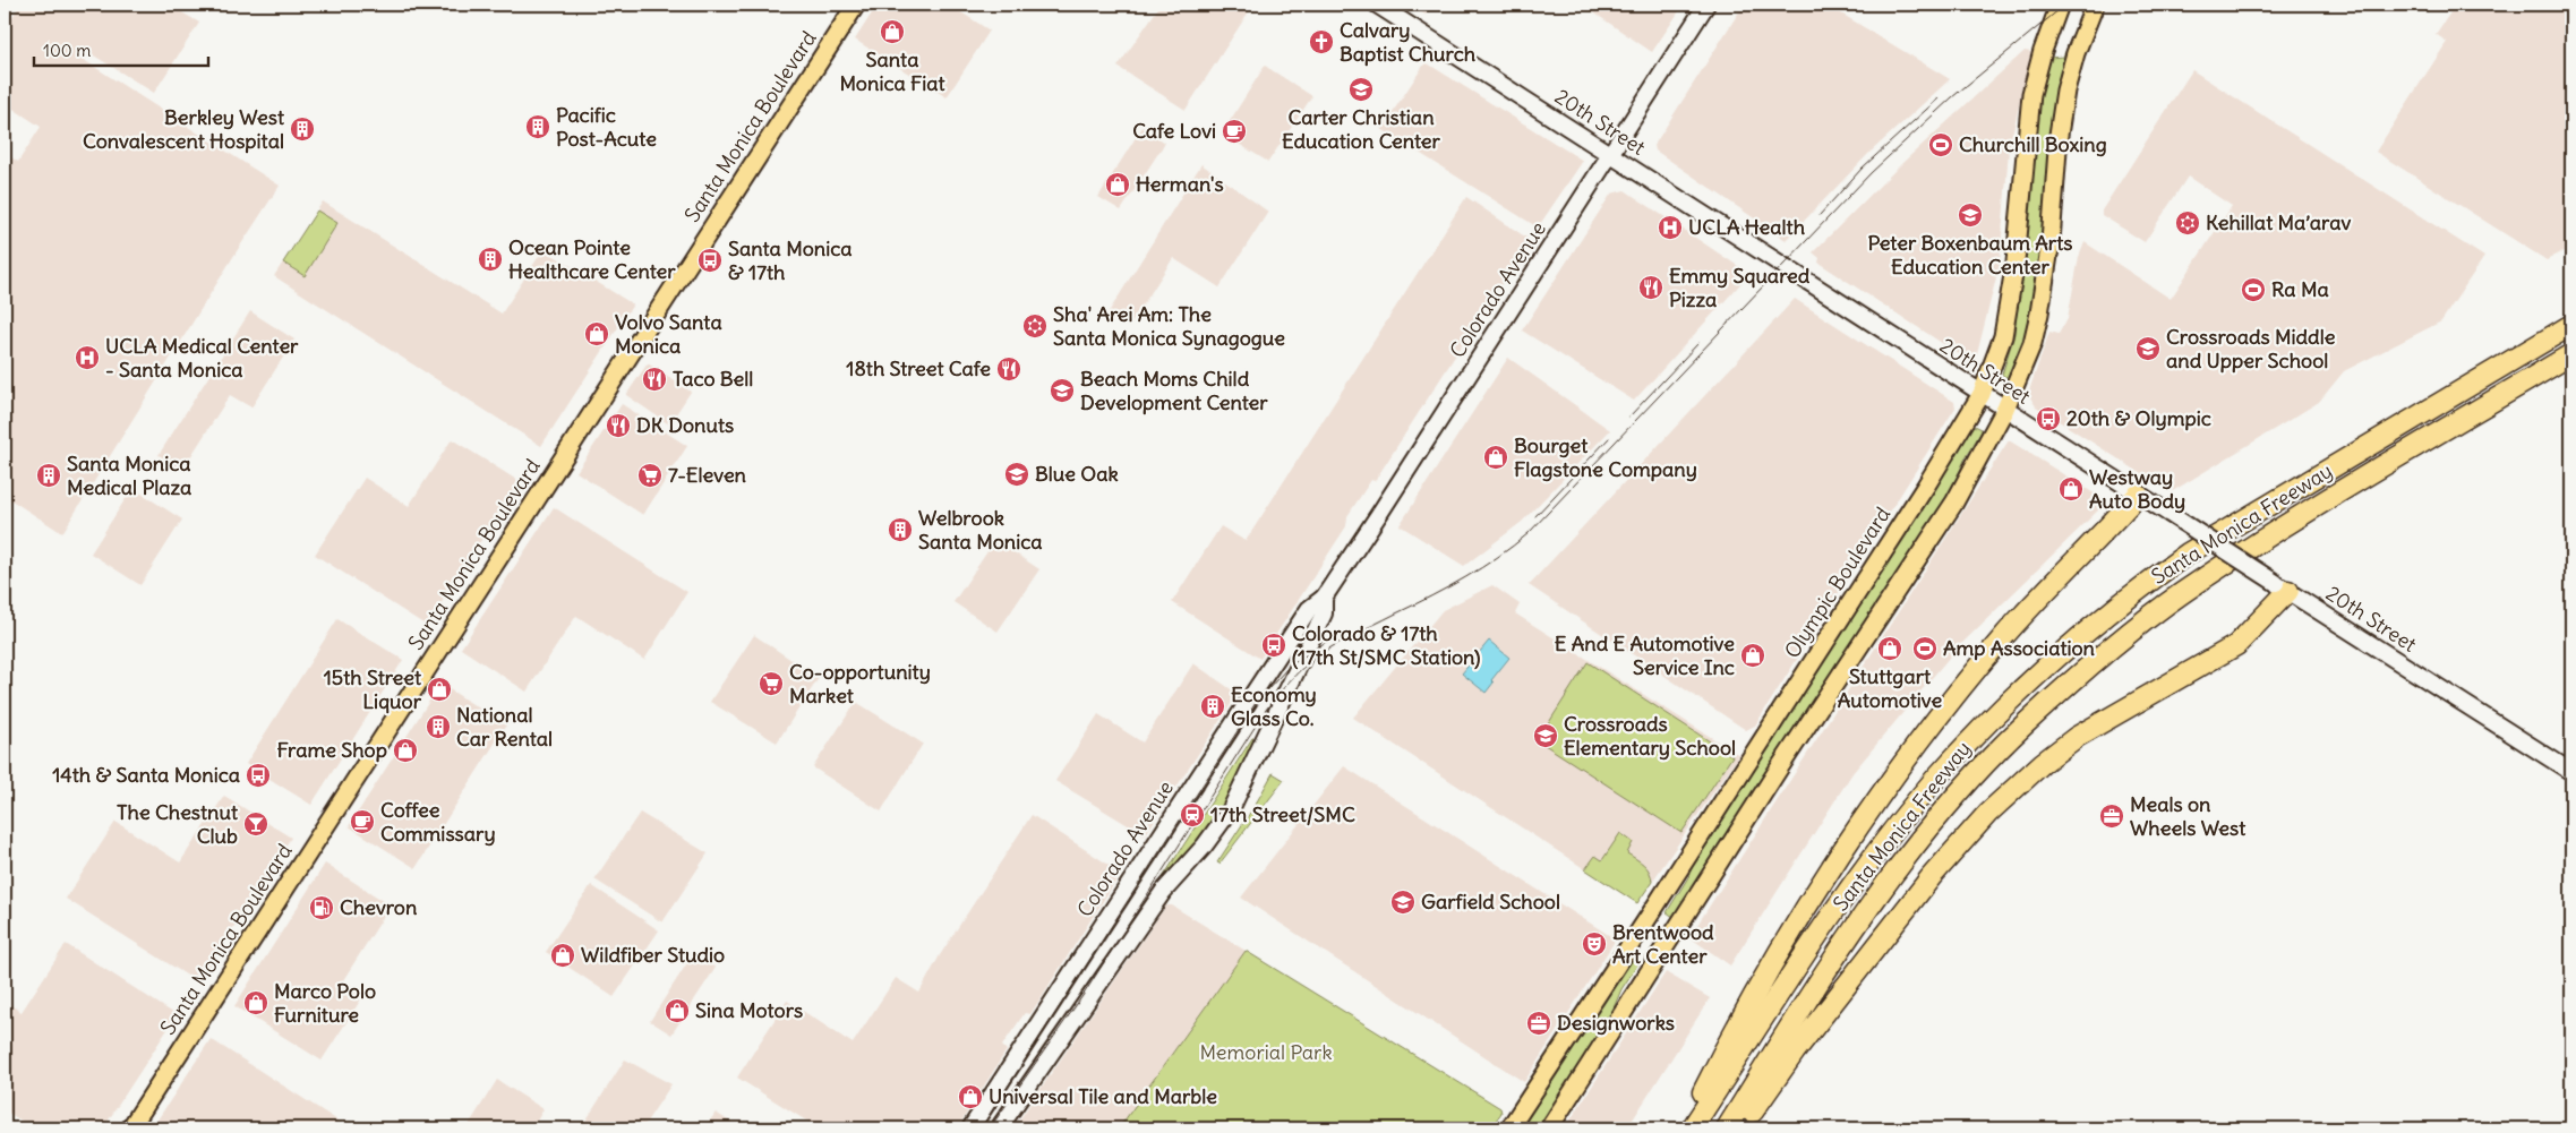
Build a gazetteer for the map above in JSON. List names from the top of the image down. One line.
{"streets":{"highway":["Santa Monica Freeway"],"main road":["20th Street","Santa Monica Boulevard","Colorado Avenue","Olympic Boulevard"]},"crossings":[["20th Street","Colorado Avenue"],["20th Street","Olympic Boulevard"]],"parks":["Memorial Park"],"places":{"shop":["Santa Monica Fiat","Herman's","Volvo Santa Monica","Bourget Flagstone Company","Westway Auto Body","Stuttgart Automotive","E And E Automotive Service Inc","15th Street Liquor","Frame Shop","Wildfiber Studio","Marco Polo Furniture","Sina Motors","Universal Tile and Marble"],"church":["Calvary Baptist Church"],"school or university":["Carter Christian Education Center","Peter Boxenbaum Arts Education Center","Crossroads Middle and Upper School","Beach Moms Child Development Center","Blue Oak","Crossroads Elementary School","Garfield School"],"building":["Pacific Post-Acute","Berkley West Convalescent Hospital","Ocean Pointe Healthcare Center","Santa Monica Medical Plaza","Welbrook Santa Monica","Economy Glass Co.","National Car Rental"],"cafe":["Cafe Lovi","Coffee Commissary"],"sports":["Churchill Boxing","Ra Ma","Amp Association"],"synagogue":["Kehillat Ma’arav","Sha' Arei Am: The Santa Monica Synagogue"],"hospital":["UCLA Health","UCLA Medical Center - Santa Monica"],"bus stop":["Santa Monica & 17th","20th & Olympic","Colorado & 17th (17th St/SMC Station)","14th & Santa Monica"],"restaurant":["Emmy Squared Pizza","18th Street Cafe","Taco Bell","DK Donuts"],"supermarket":["7-Eleven","Co-opportunity Market"],"station":["17th Street/SMC"],"office":["Meals on Wheels West","Designworks"],"bar":["The Chestnut Club"],"fuel station":["Chevron"],"theatre":["Brentwood Art Center"]},"scale_bar":"100 m"}
